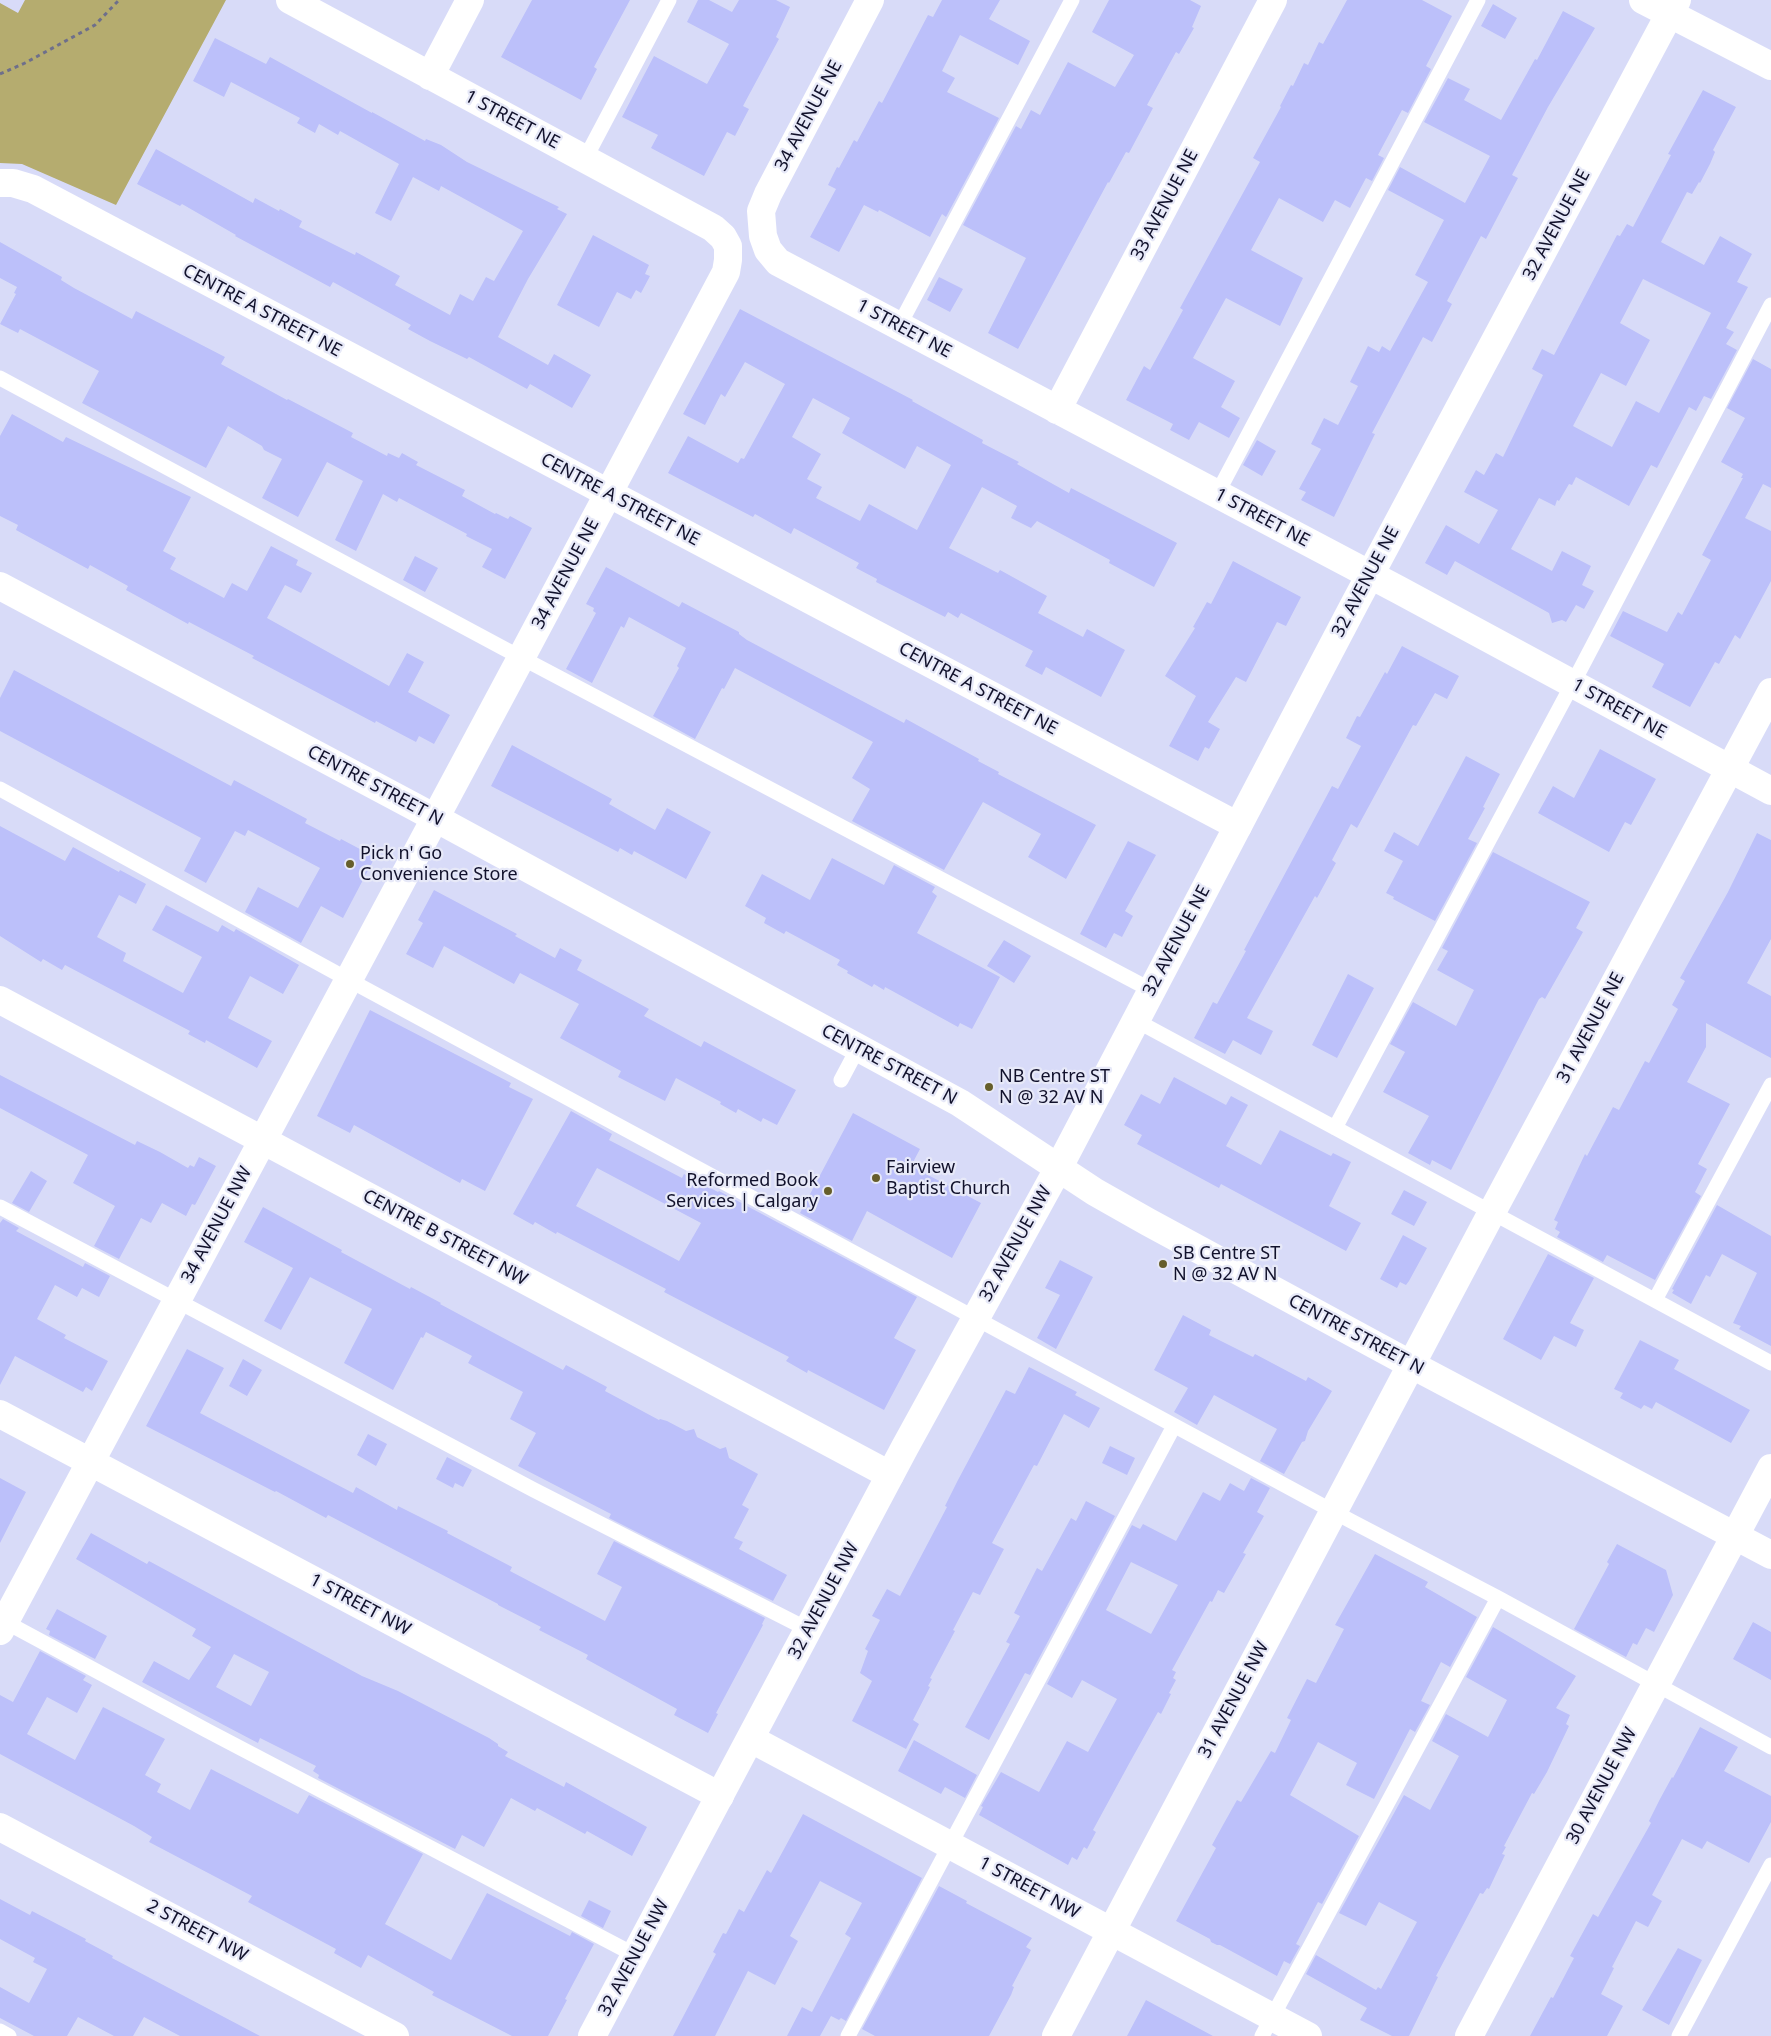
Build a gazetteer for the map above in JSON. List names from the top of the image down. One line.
{"streets":{"street":["34 AVENUE NE","1 STREET NE","33 AVENUE NE","32 AVENUE NE","CENTRE A STREET NE","CENTRE STREET N","31 AVENUE NE","34 AVENUE NW","CENTRE B STREET NW","32 AVENUE NW","1 STREET NW","31 AVENUE NW","30 AVENUE NW","2 STREET NW"]},"crossings":[["34 AVENUE NE","1 STREET NE"],["34 AVENUE NE","CENTRE A STREET NE"],["34 AVENUE NE","CENTRE STREET N"],["34 AVENUE NE","34 AVENUE NW"],["1 STREET NE","33 AVENUE NE"],["1 STREET NE","32 AVENUE NE"],["1 STREET NE","31 AVENUE NE"],["32 AVENUE NE","CENTRE A STREET NE"],["32 AVENUE NE","CENTRE STREET N"],["32 AVENUE NE","32 AVENUE NW"],["CENTRE STREET N","31 AVENUE NE"],["CENTRE STREET N","34 AVENUE NW"],["CENTRE STREET N","32 AVENUE NW"],["CENTRE STREET N","31 AVENUE NW"],["CENTRE STREET N","30 AVENUE NW"],["31 AVENUE NE","31 AVENUE NW"],["34 AVENUE NW","CENTRE B STREET NW"],["34 AVENUE NW","1 STREET NW"],["CENTRE B STREET NW","32 AVENUE NW"],["32 AVENUE NW","1 STREET NW"],["1 STREET NW","31 AVENUE NW"]],"places":["Pick n' Go Convenience Store","NB Centre ST N @ 32 AV N","Fairview Baptist Church","Reformed Book Services | Calgary","SB Centre ST N @ 32 AV N"]}
